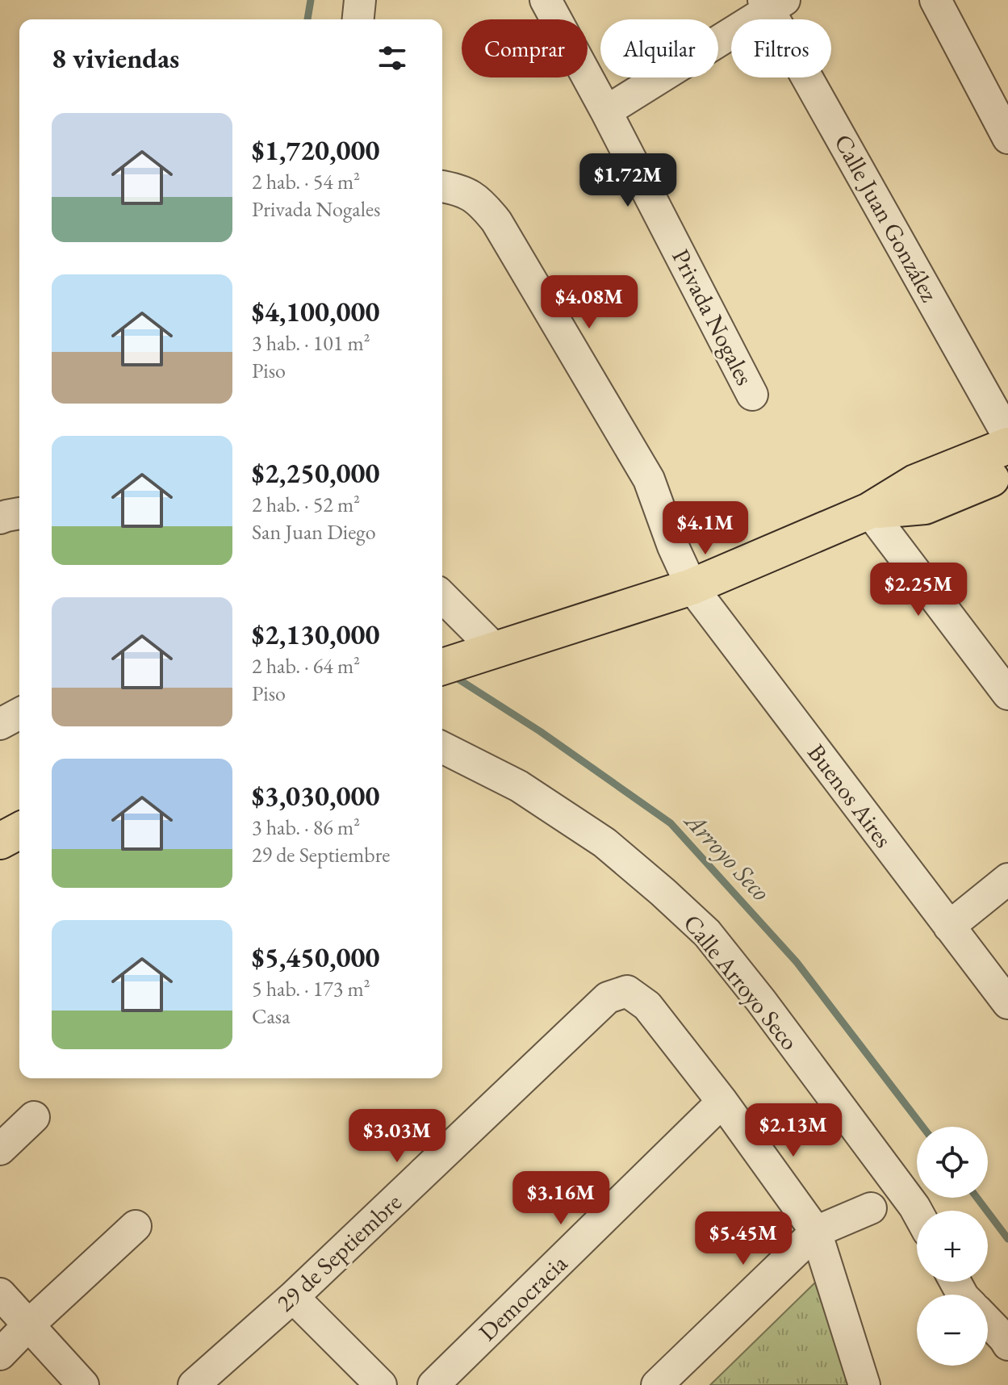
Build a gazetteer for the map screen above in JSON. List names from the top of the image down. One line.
{"streets":{"street":["Calle Juan González","Privada Nogales","Buenos Aires","Calle Arroyo Seco","29 de Septiembre","Democracia"]},"crossings":[["29 de Septiembre","Democracia"]],"water":["Arroyo Seco"],"page":{"chip":["Comprar","Alquilar","Filtros"],"heading":"8 viviendas","list":[{"name":"$1,720,000","note":"2 hab. · 54 m² · Privada Nogales"},{"name":"$4,100,000","note":"3 hab. · 101 m² · Piso"},{"name":"$2,250,000","note":"2 hab. · 52 m² · San Juan Diego"},{"name":"$2,130,000","note":"2 hab. · 64 m² · Piso"},{"name":"$3,030,000","note":"3 hab. · 86 m² · 29 de Septiembre"},{"name":"$5,450,000","note":"5 hab. · 173 m² · Casa"}],"price":["$1.72M","$4.08M","$4.1M","$2.25M","$2.13M","$3.03M","$3.16M","$5.45M"],"map_buttons":["+","−"]}}
